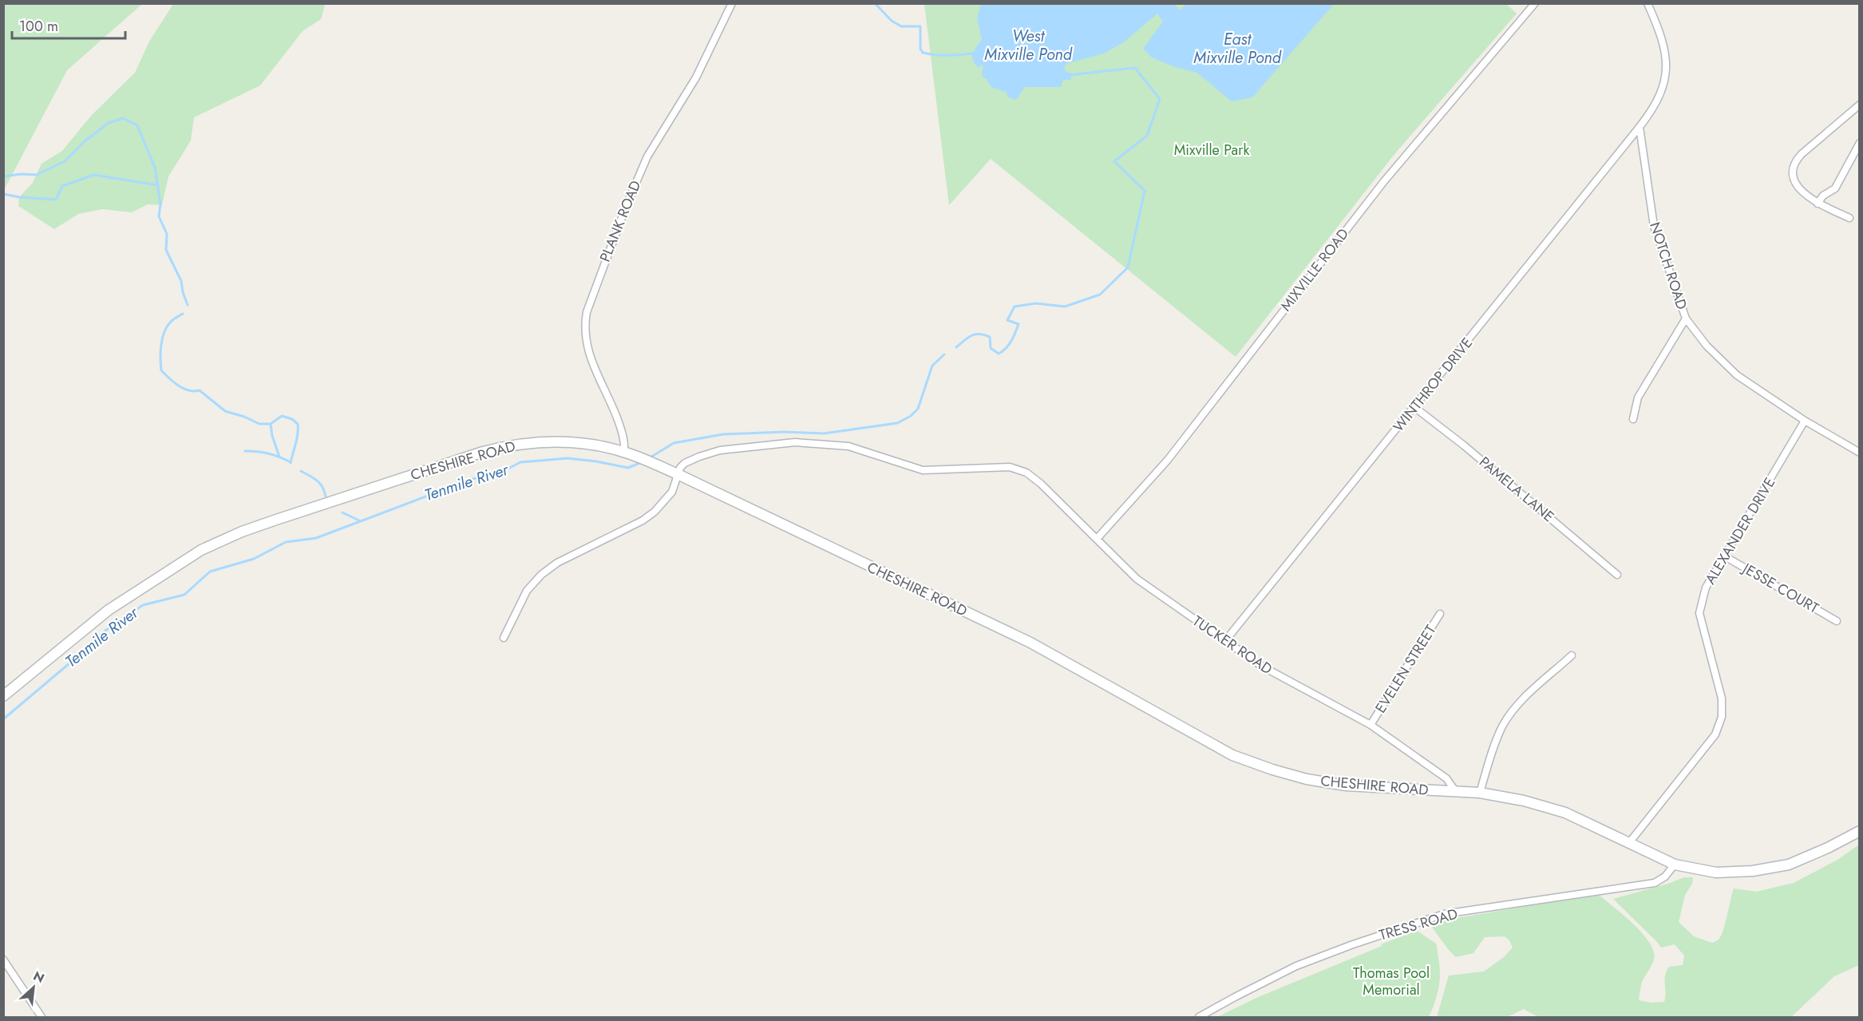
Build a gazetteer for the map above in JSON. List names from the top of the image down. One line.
{"streets":{"main road":["CHESHIRE ROAD"],"street":["PLANK ROAD","NOTCH ROAD","MIXVILLE ROAD","WINTHROP DRIVE","PAMELA LANE","ALEXANDER DRIVE","JESSE COURT","TUCKER ROAD","EVELEN STREET","TRESS ROAD"]},"crossings":[["PLANK ROAD","CHESHIRE ROAD"],["NOTCH ROAD","WINTHROP DRIVE"],["NOTCH ROAD","ALEXANDER DRIVE"],["MIXVILLE ROAD","TUCKER ROAD"],["WINTHROP DRIVE","PAMELA LANE"],["WINTHROP DRIVE","TUCKER ROAD"],["CHESHIRE ROAD","ALEXANDER DRIVE"],["CHESHIRE ROAD","TUCKER ROAD"],["CHESHIRE ROAD","TRESS ROAD"],["ALEXANDER DRIVE","JESSE COURT"],["TUCKER ROAD","EVELEN STREET"]],"water":["West Mixville Pond","East Mixville Pond","Tenmile River"],"parks":["Mixville Park","Thomas Pool Memorial"],"scale_bar":"100 m","north":"top right"}
